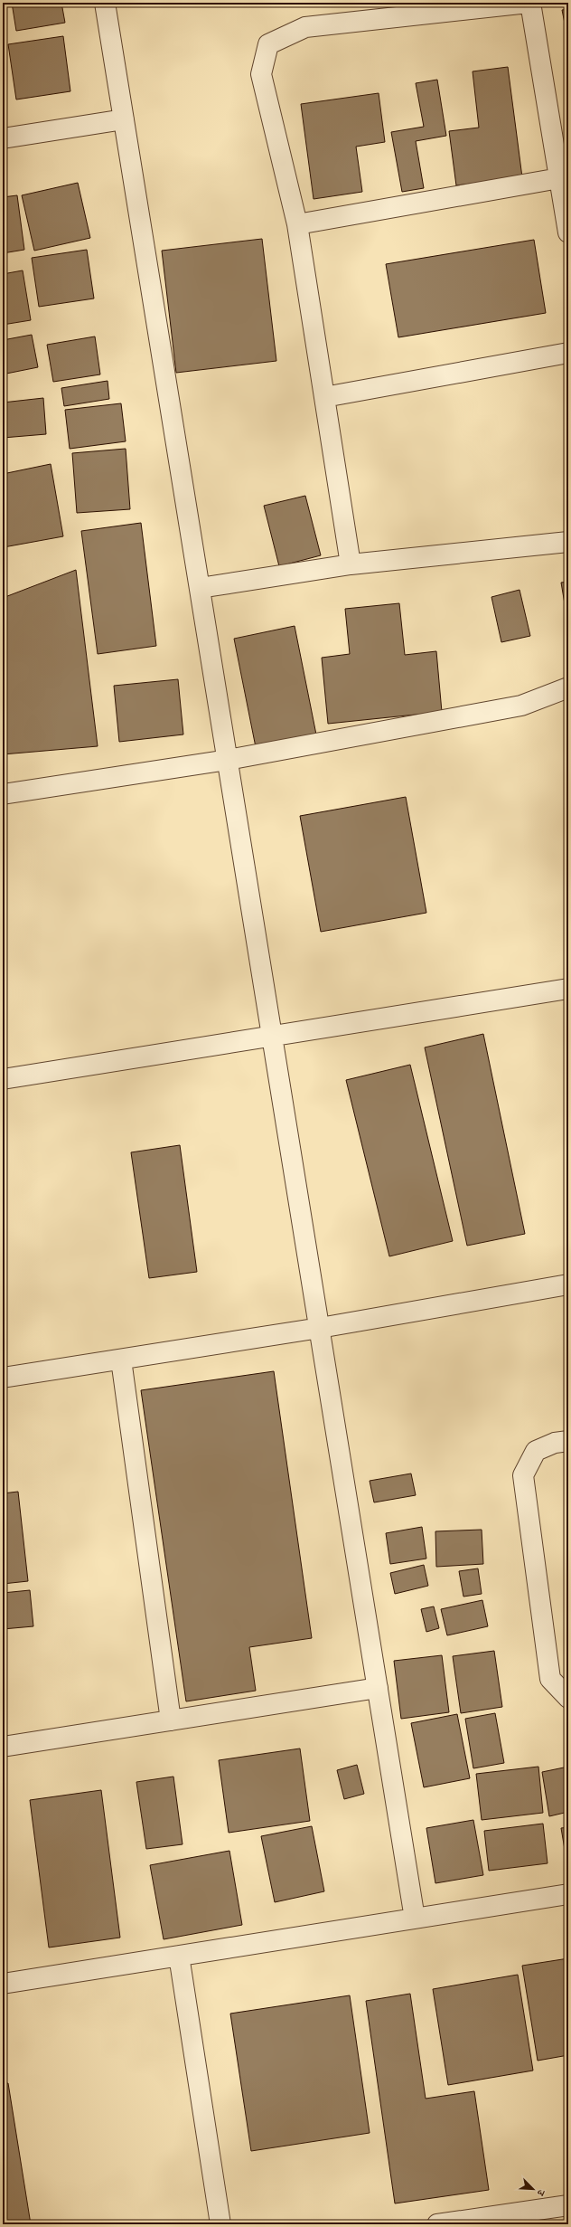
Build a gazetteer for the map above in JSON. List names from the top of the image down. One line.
{"north":"bottom right"}
